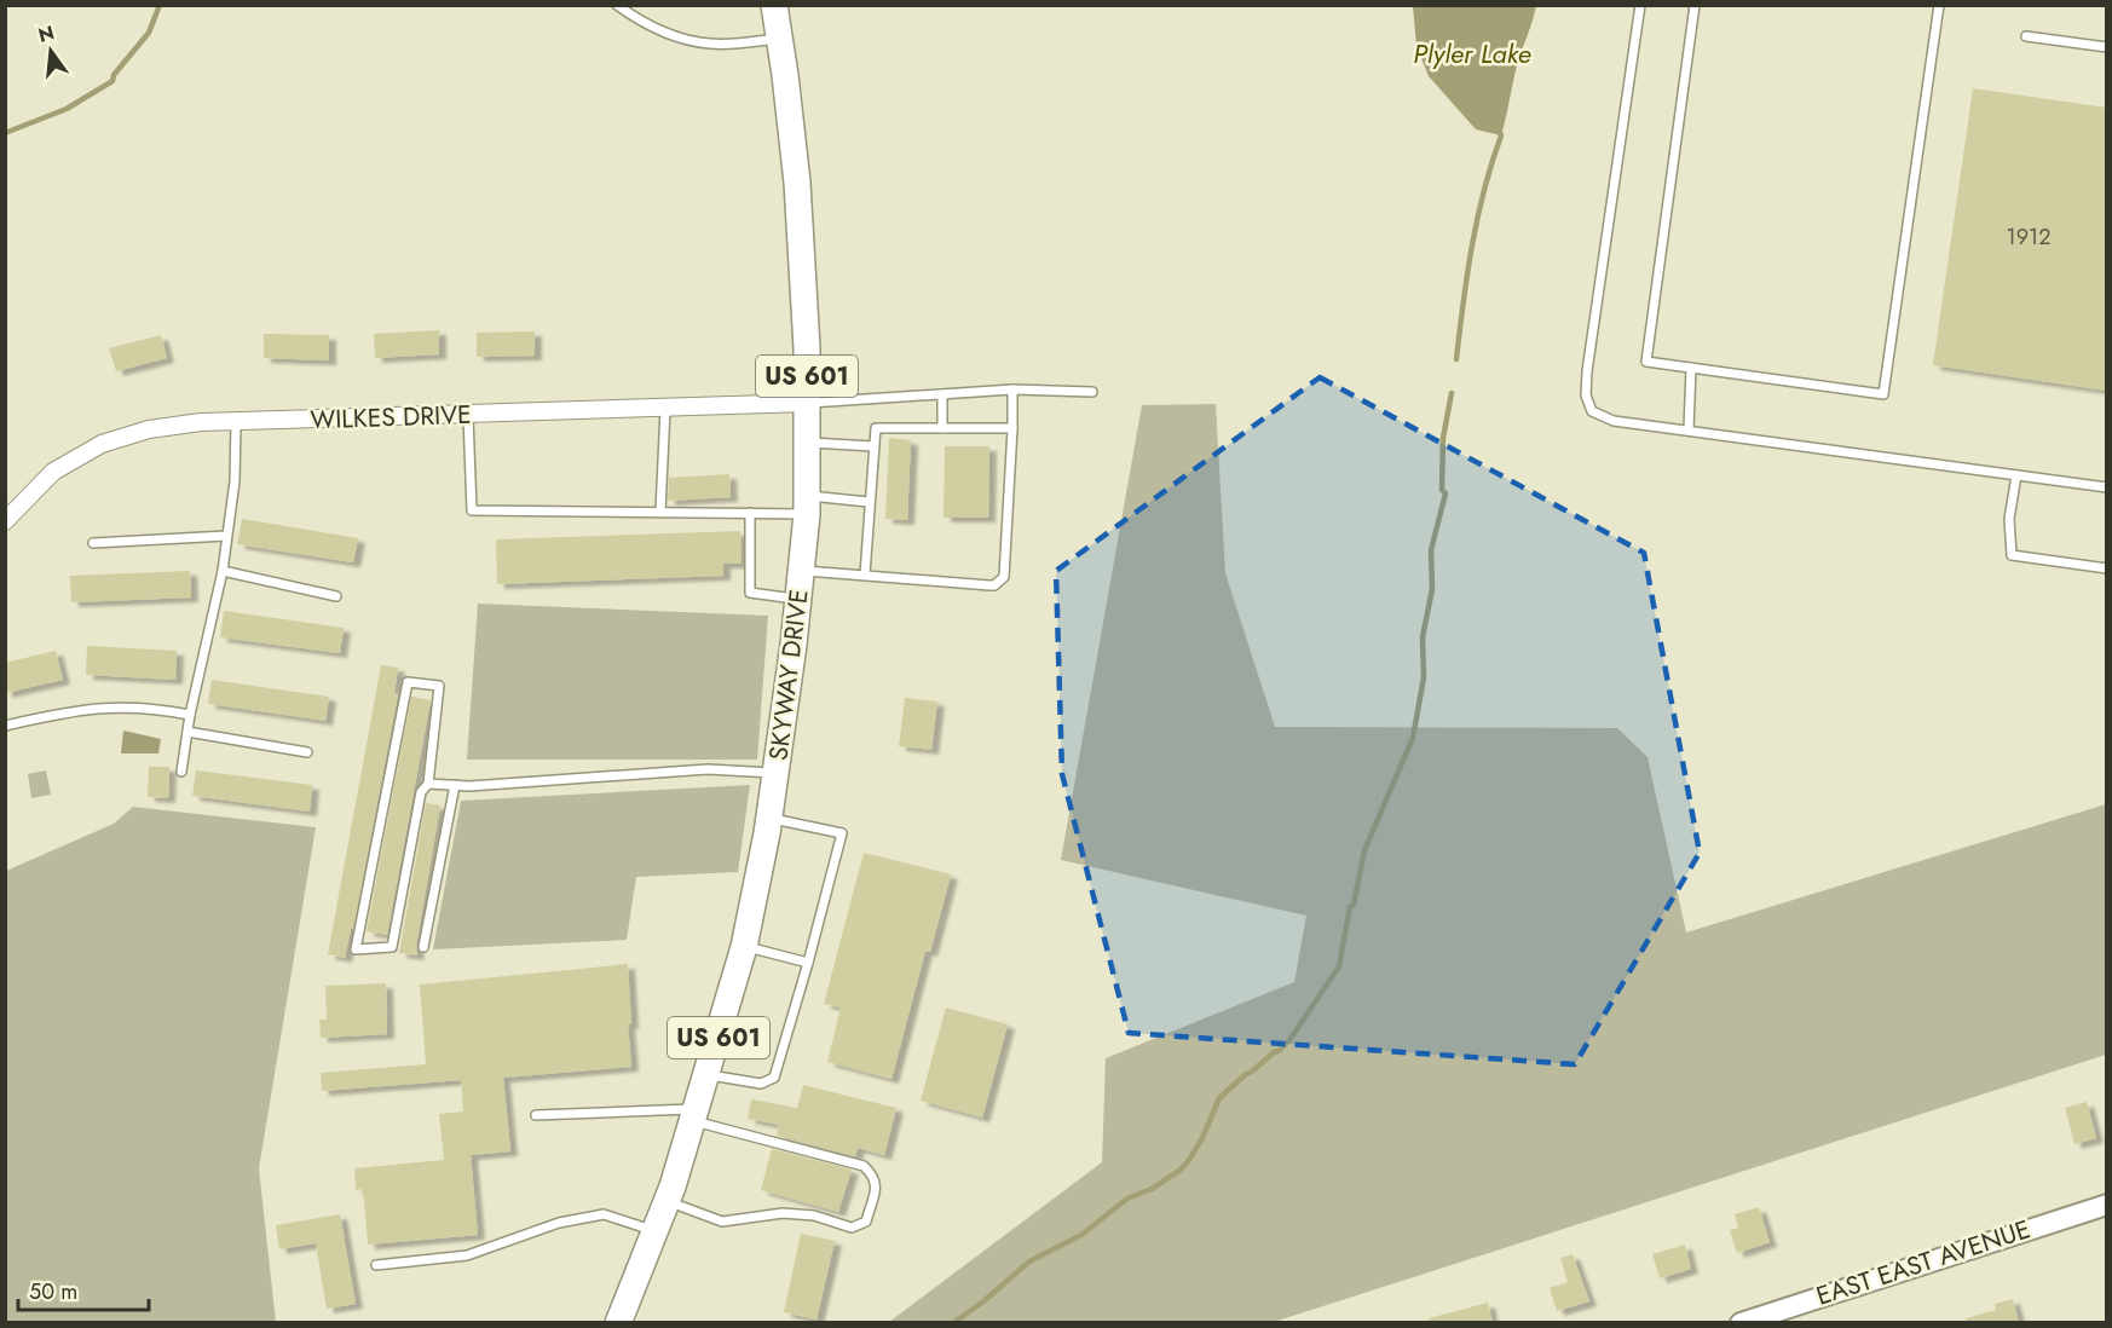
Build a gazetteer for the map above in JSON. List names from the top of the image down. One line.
{"streets":{"highway":["US 601","SKYWAY DRIVE"],"street":["WILKES DRIVE","EAST EAST AVENUE"]},"crossings":[["WILKES DRIVE","SKYWAY DRIVE"]],"water":["Plyler Lake"],"house_numbers":["1912"],"scale_bar":"50 m","north":"top"}
